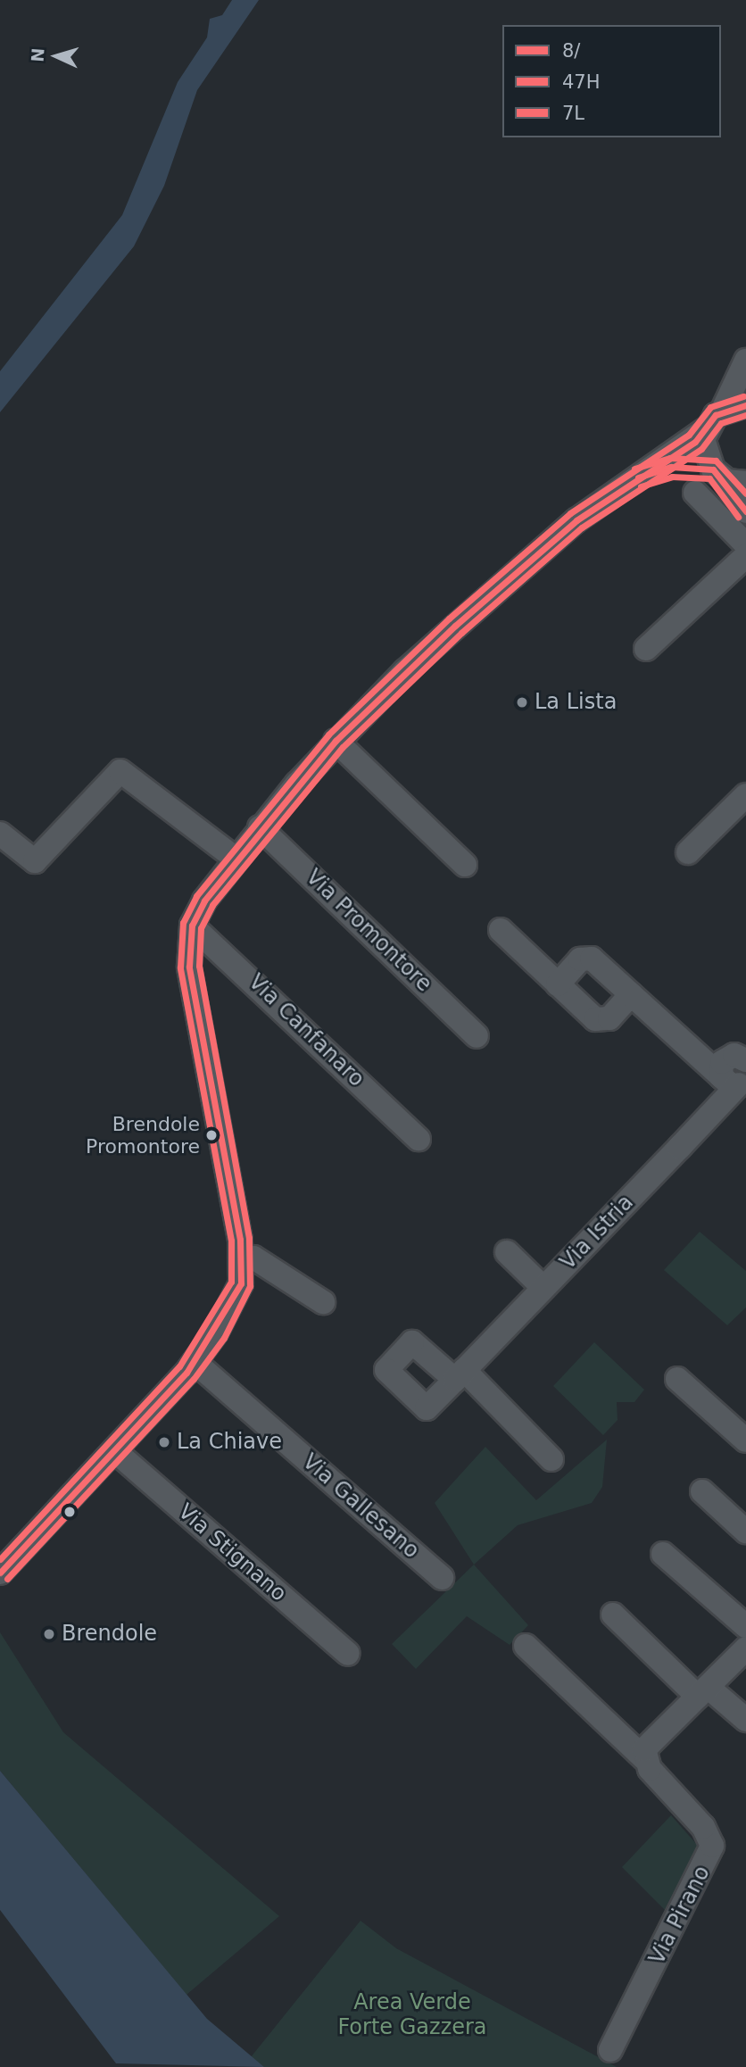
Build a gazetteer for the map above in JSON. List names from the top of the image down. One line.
{"streets":{"street":["Via Promontore","Via Canfanaro","Via Istria","Via Gallesano","Via Stignano","Via Pirano"]},"parks":["Area Verde Forte Gazzera"],"places":["La Lista","Brendole Promontore","La Chiave","Brendole"],"lines":["transit line 7L","transit line 8/","transit line 47H"],"legend":["8/","47H","7L"],"north":"left"}
